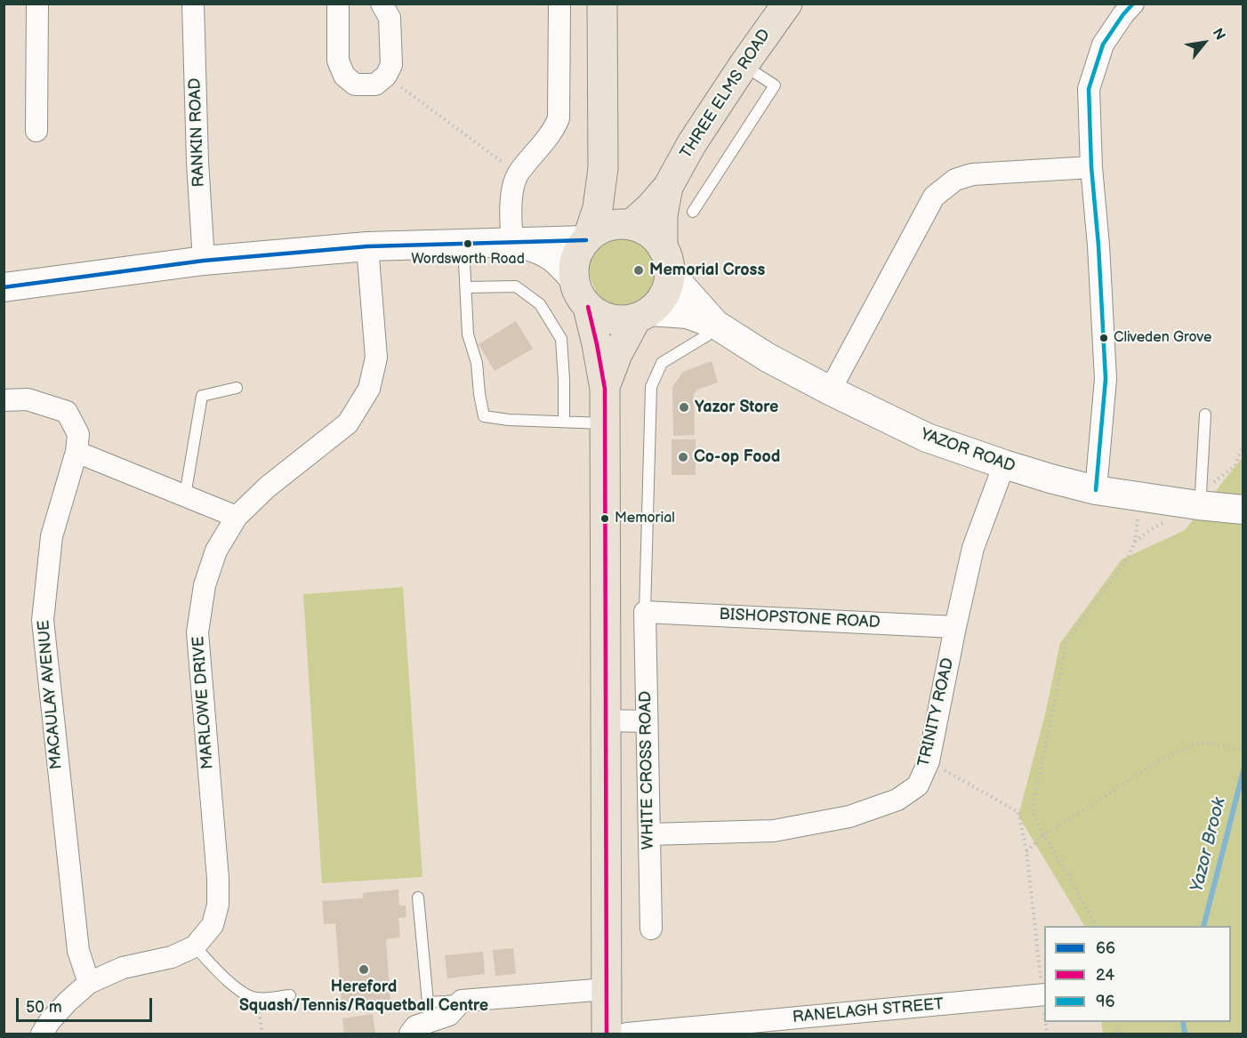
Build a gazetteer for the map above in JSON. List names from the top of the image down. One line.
{"streets":{"main road":["THREE ELMS ROAD"],"street":["RANKIN ROAD","YAZOR ROAD","BISHOPSTONE ROAD","MACAULAY AVENUE","MARLOWE DRIVE","TRINITY ROAD","WHITE CROSS ROAD","RANELAGH STREET"]},"crossings":[["THREE ELMS ROAD","YAZOR ROAD"],["YAZOR ROAD","TRINITY ROAD"],["BISHOPSTONE ROAD","TRINITY ROAD"],["BISHOPSTONE ROAD","WHITE CROSS ROAD"],["MACAULAY AVENUE","MARLOWE DRIVE"],["TRINITY ROAD","WHITE CROSS ROAD"]],"water":["Yazor Brook"],"places":["Wordsworth Road","Memorial Cross","Cliveden Grove","Yazor Store","Co-op Food","Memorial","Hereford Squash/Tennis/Raquetball Centre"],"lines":["transit line 96","transit line 66","transit line 24"],"legend":["66","24","96"],"scale_bar":"50 m","north":"top right"}
